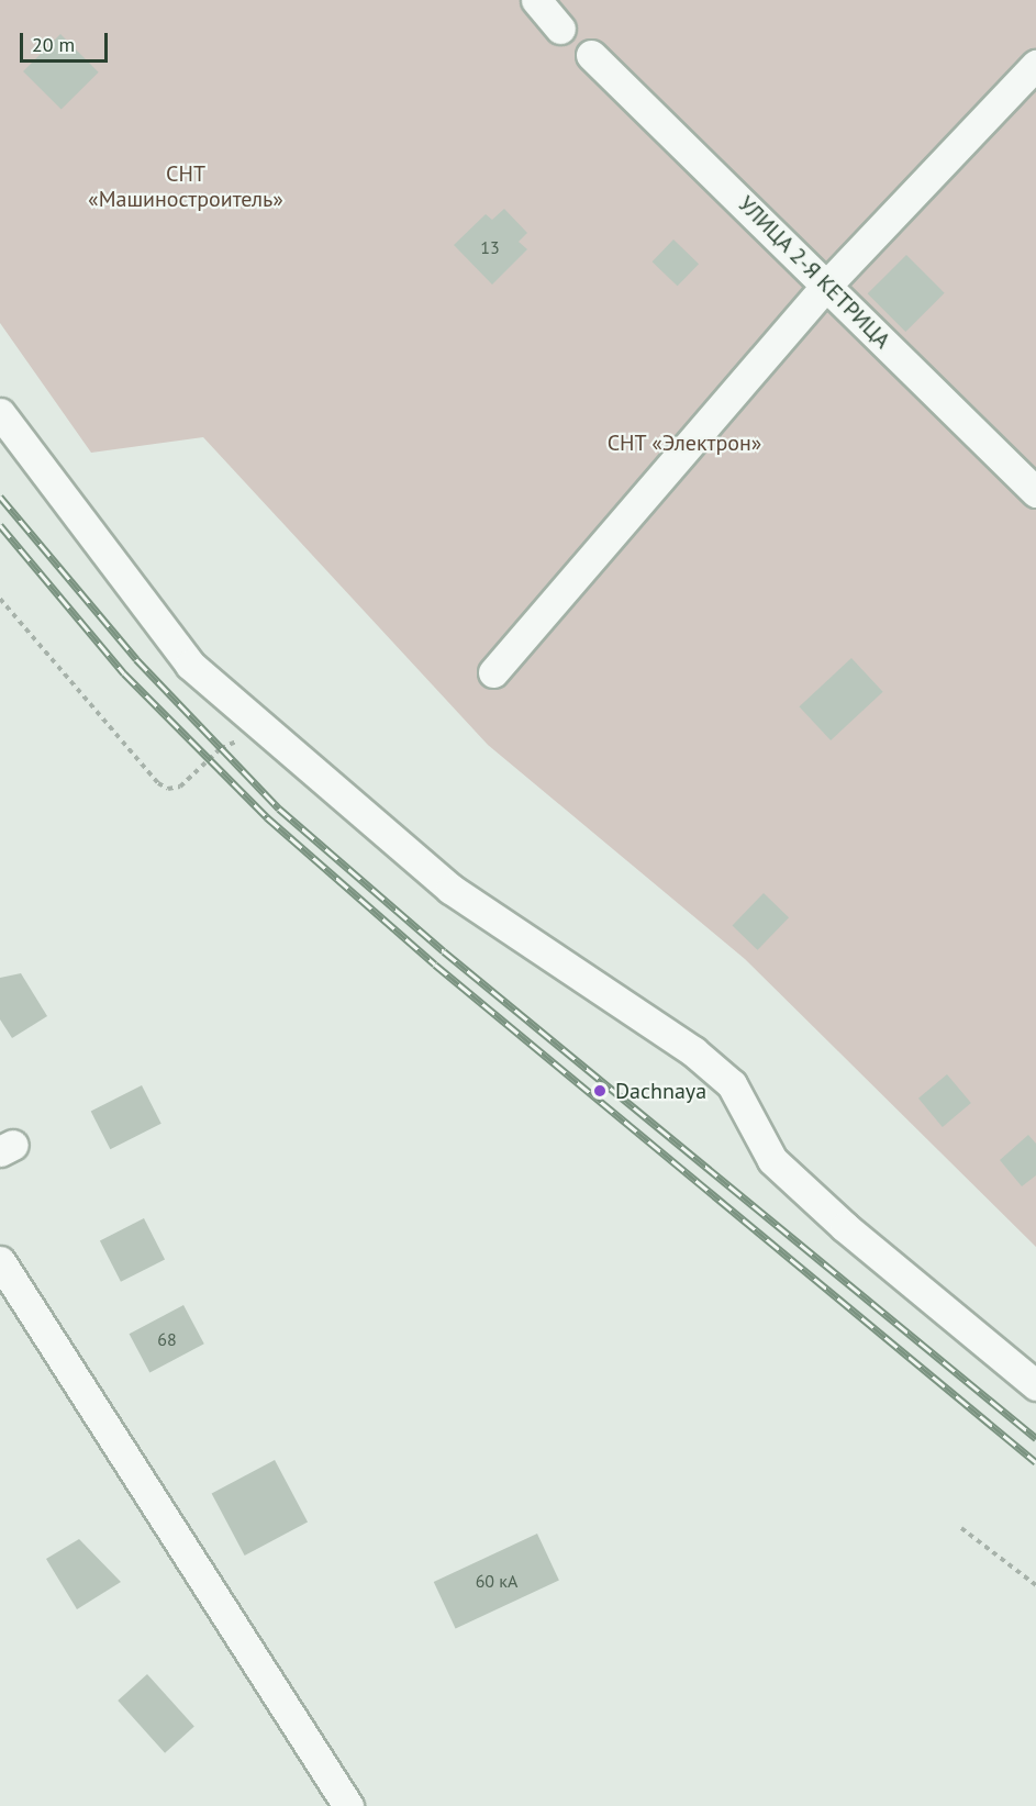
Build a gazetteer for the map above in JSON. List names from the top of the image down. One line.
{"streets":{"street":["УЛИЦА 2-Я КЕТРИЦА"]},"parks":["СНТ «Машиностроитель»","СНТ «Электрон»"],"places":["Dachnaya"],"house_numbers":["13","68","60 кА"],"scale_bar":"20 m"}
